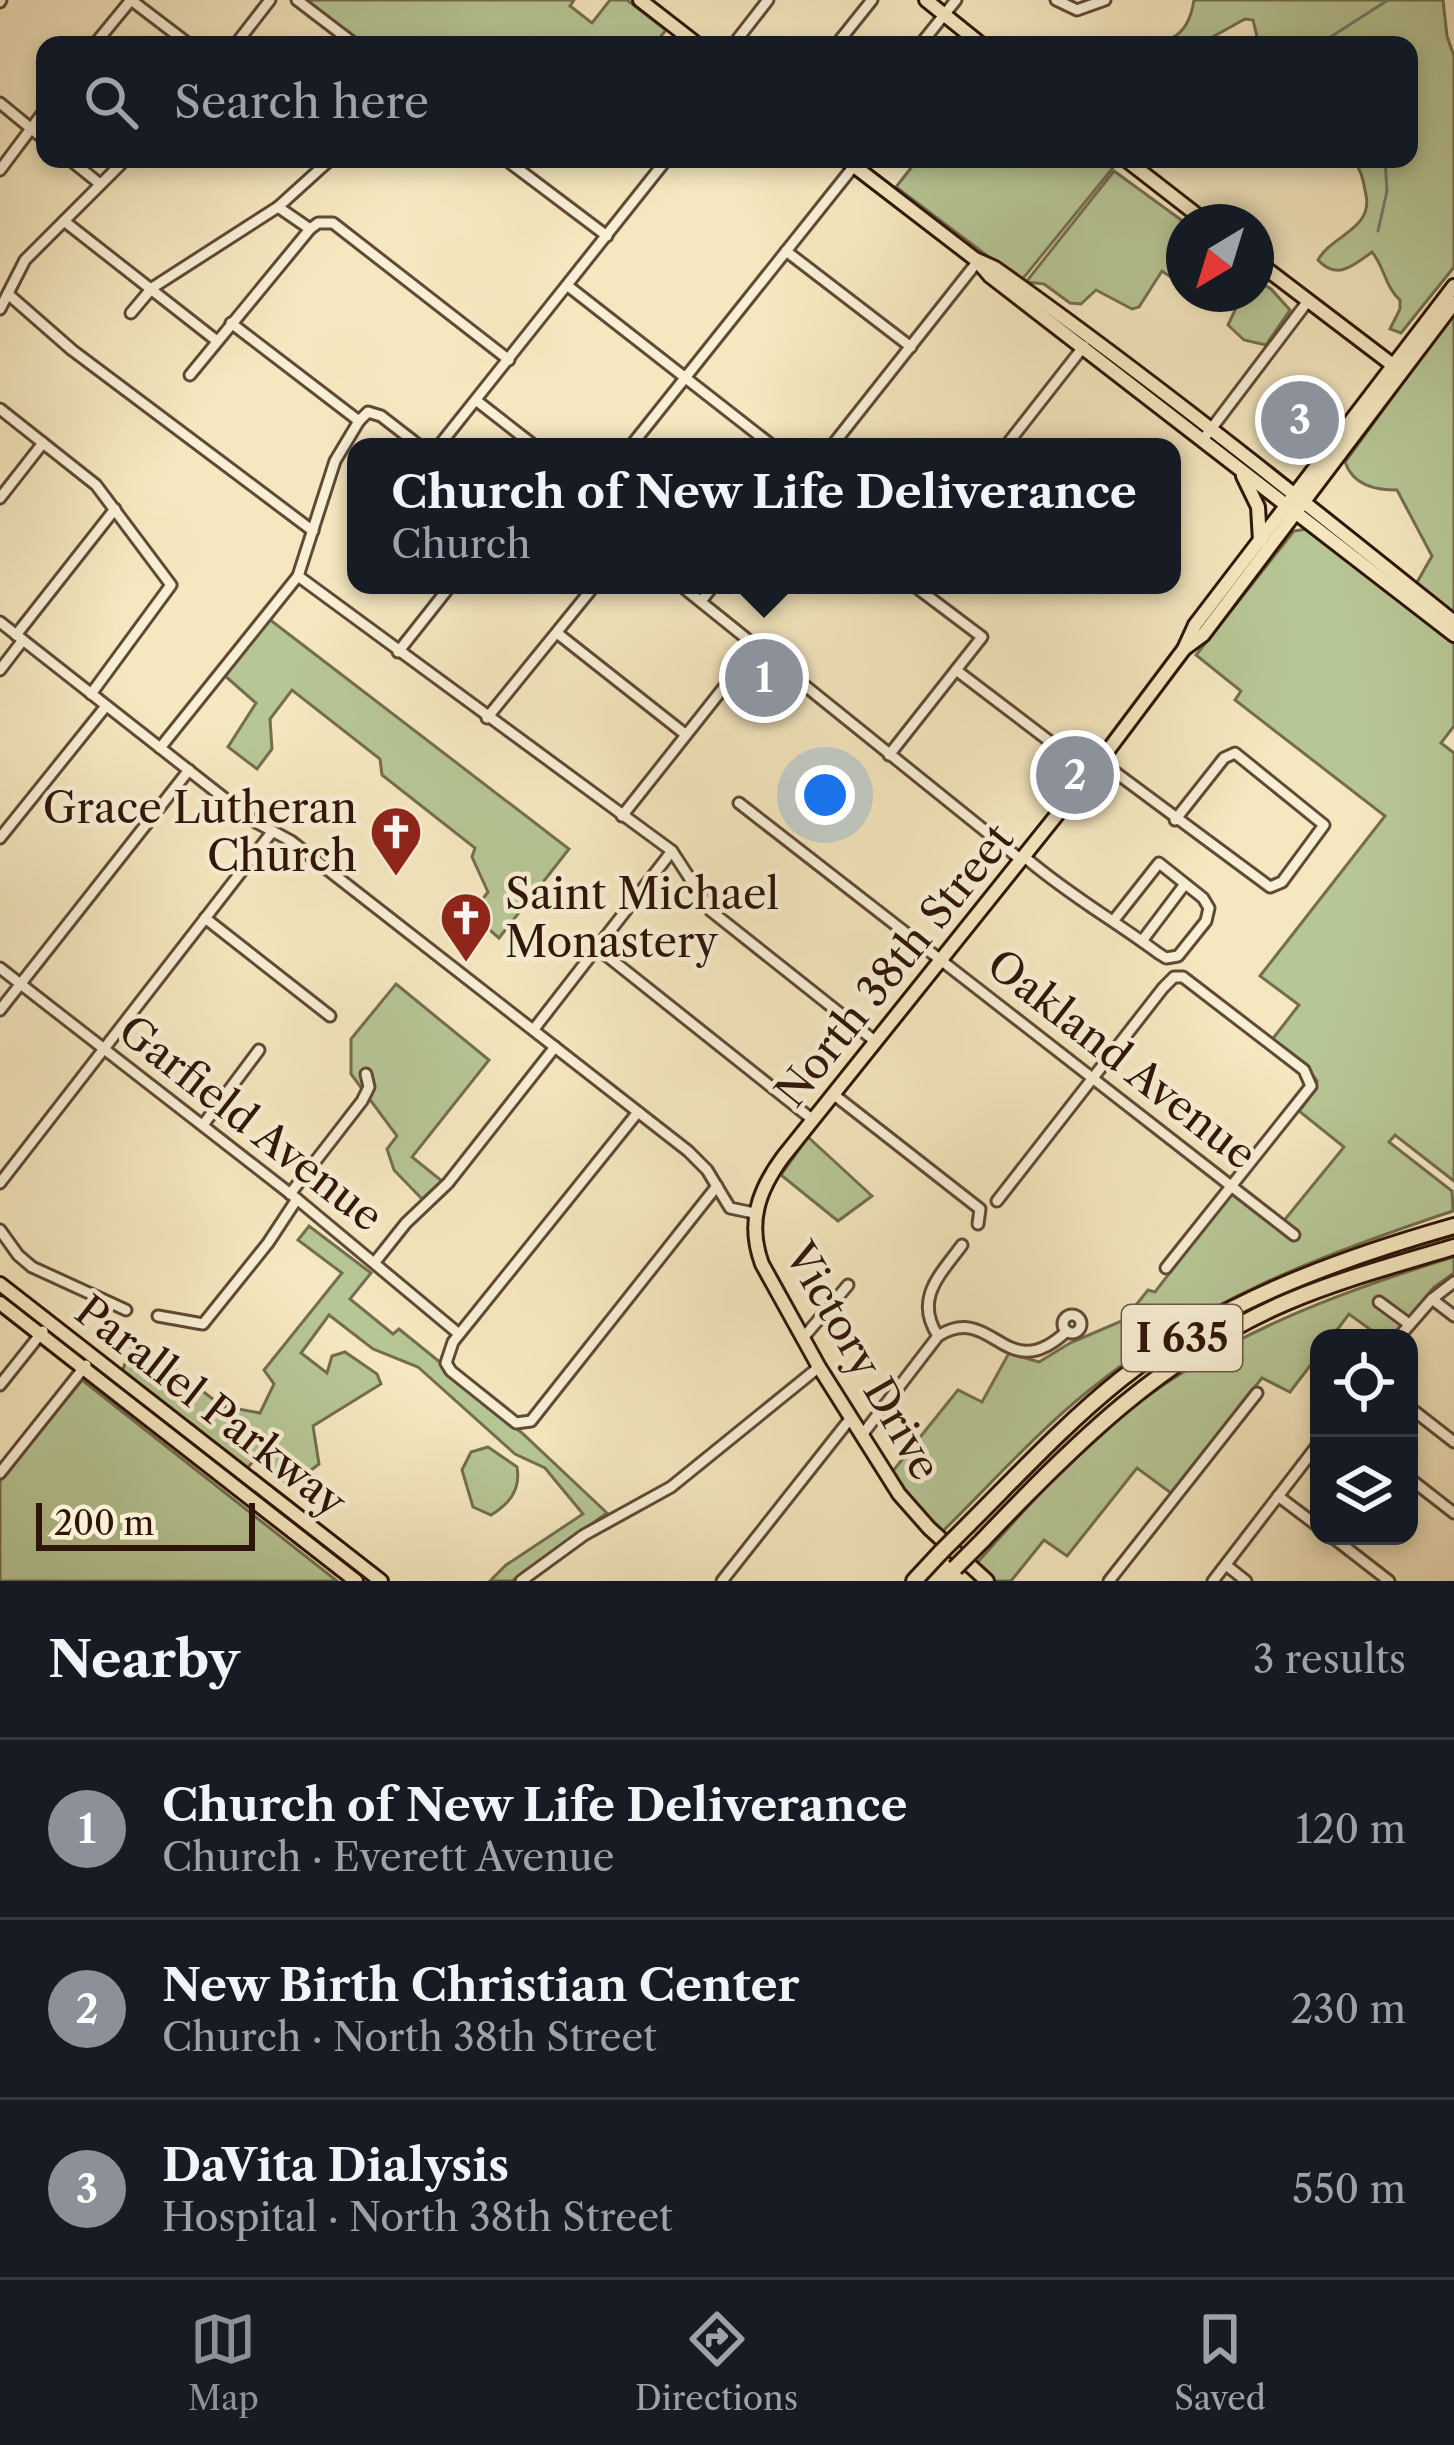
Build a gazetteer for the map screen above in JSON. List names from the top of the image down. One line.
{"streets":{"highway":["I 635"],"main road":["North 38th Street","Victory Drive","Parallel Parkway"],"street":["Oakland Avenue","Garfield Avenue"]},"crossings":[["North 38th Street","Oakland Avenue"],["North 38th Street","Victory Drive"]],"places":{"church":["Grace Lutheran Church","Saint Michael Monastery"]},"scale_bar":"200 m","north":"bottom left","page":{"search":"Search here","pins":["3","1","2"],"popup":["Church of New Life Deliverance","Church"],"scale":"200 m","heading":["Nearby","3 results"],"list":[{"mark":"1","name":"Church of New Life Deliverance","note":"Church · Everett Avenue","value":"120 m"},{"mark":"2","name":"New Birth Christian Center","note":"Church · North 38th Street","value":"230 m"},{"mark":"3","name":"DaVita Dialysis","note":"Hospital · North 38th Street","value":"550 m"}],"nav":["Map","Directions","Saved"]}}
